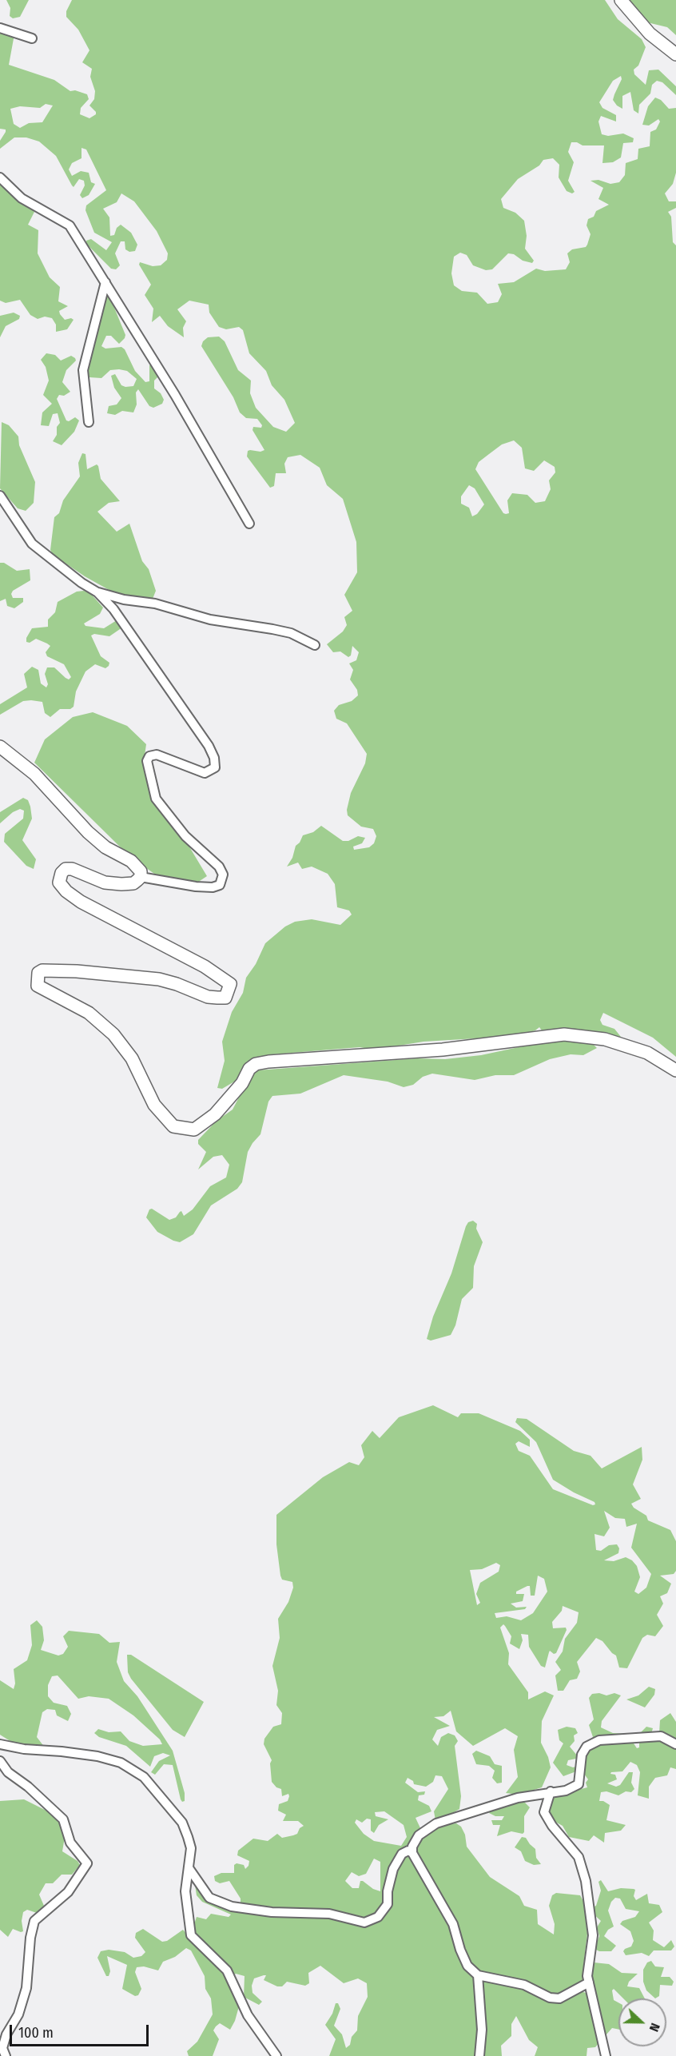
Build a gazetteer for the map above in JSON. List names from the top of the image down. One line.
{"scale_bar":"100 m","north":"right"}
